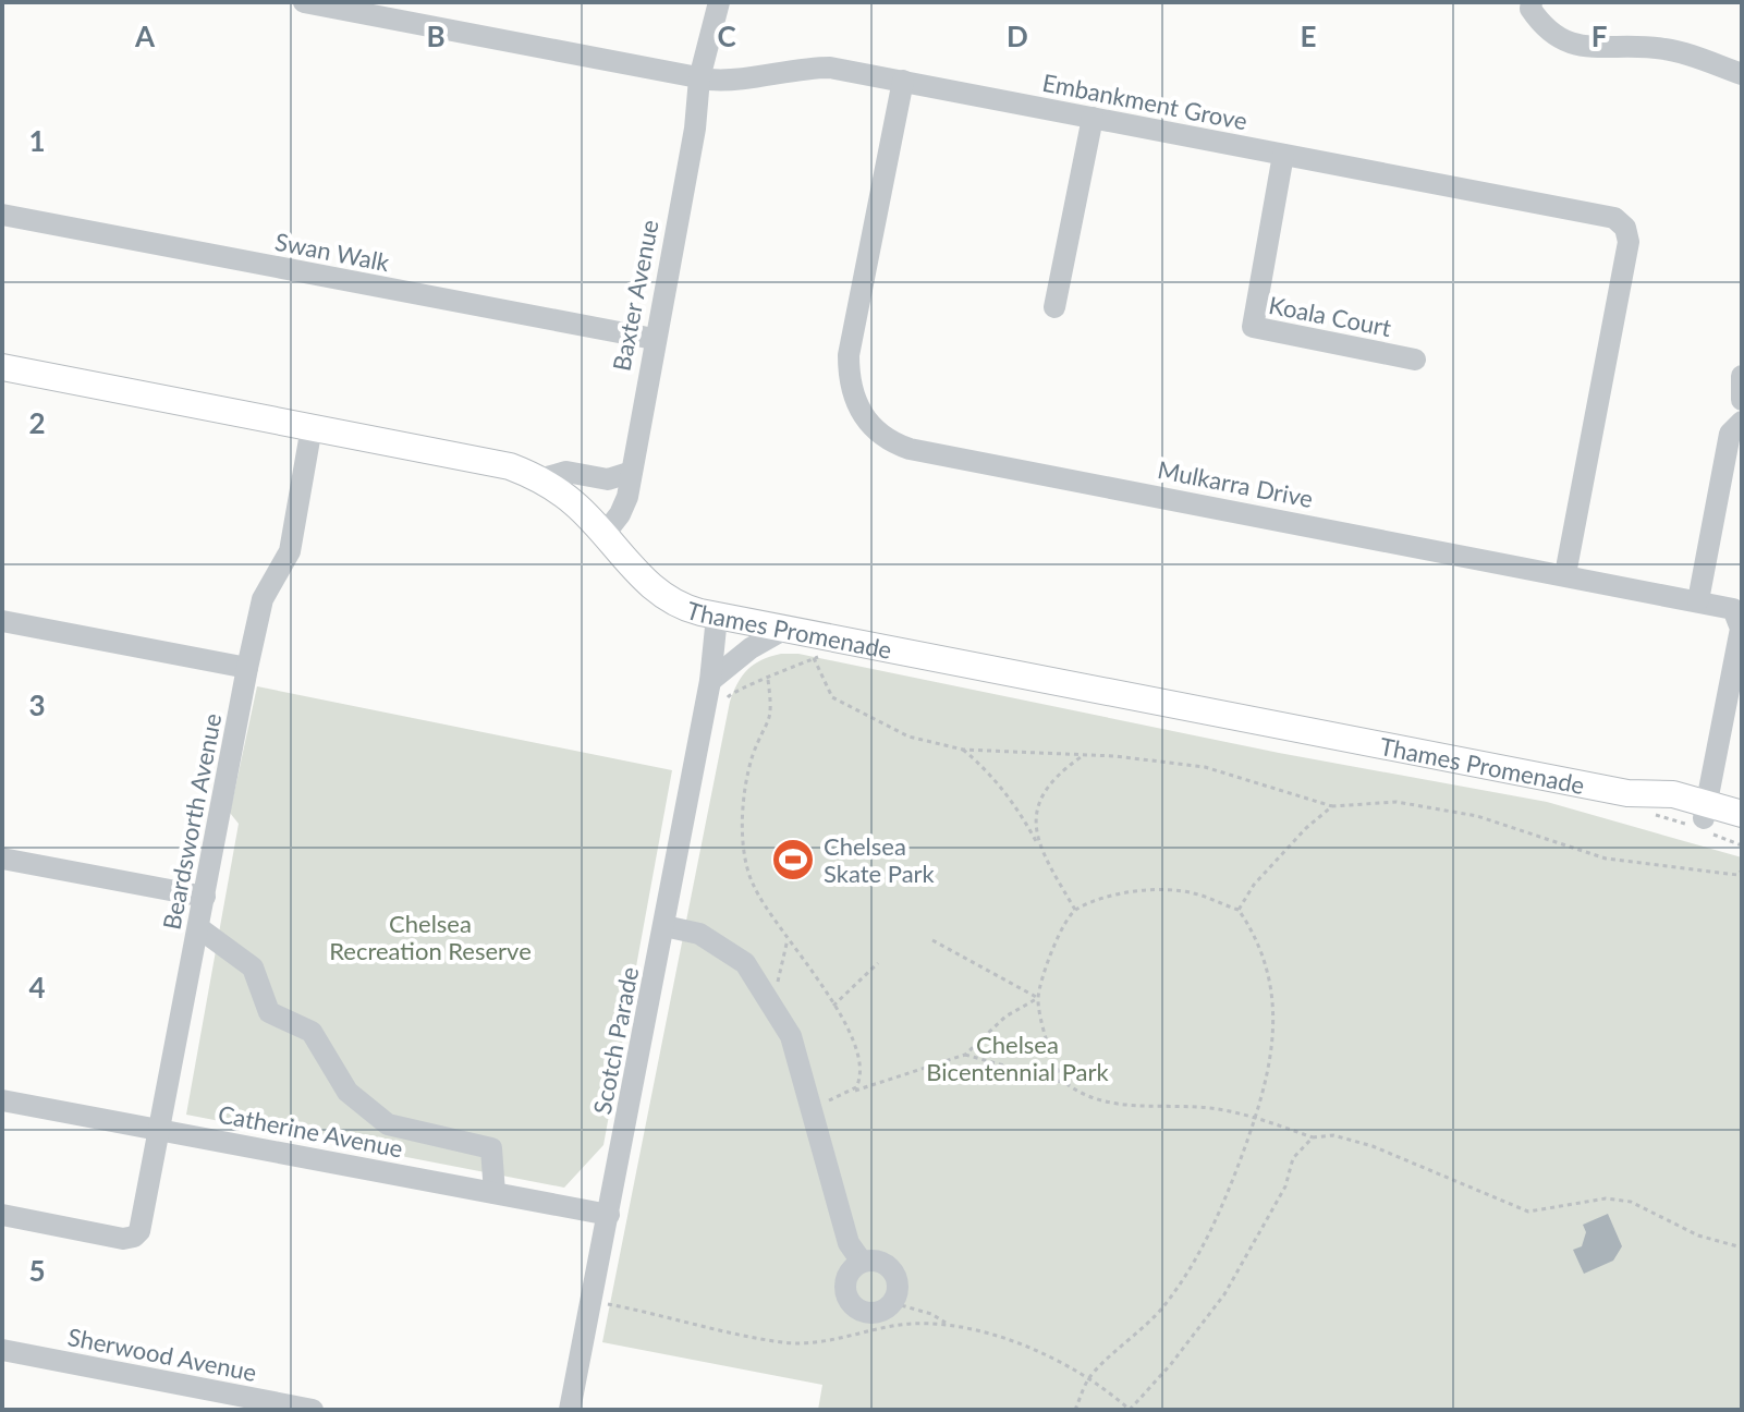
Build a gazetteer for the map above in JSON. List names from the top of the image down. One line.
{"streets":{"main road":["Thames Promenade"],"street":["Embankment Grove","Swan Walk","Baxter Avenue","Koala Court","Mulkarra Drive","Beardsworth Avenue","Scotch Parade","Catherine Avenue","Sherwood Avenue"]},"crossings":[["Embankment Grove","Baxter Avenue"],["Embankment Grove","Koala Court"],["Embankment Grove","Mulkarra Drive"],["Swan Walk","Baxter Avenue"],["Baxter Avenue","Thames Promenade"],["Mulkarra Drive","Thames Promenade"],["Thames Promenade","Beardsworth Avenue"],["Thames Promenade","Scotch Parade"],["Beardsworth Avenue","Catherine Avenue"],["Scotch Parade","Catherine Avenue"]],"parks":["Chelsea Recreation Reserve","Chelsea Bicentennial Park"],"places":{"sports":["Chelsea Skate Park"]},"grid":{"columns":["A","B","C","D","E","F"],"rows":["1","2","3","4","5"]}}
